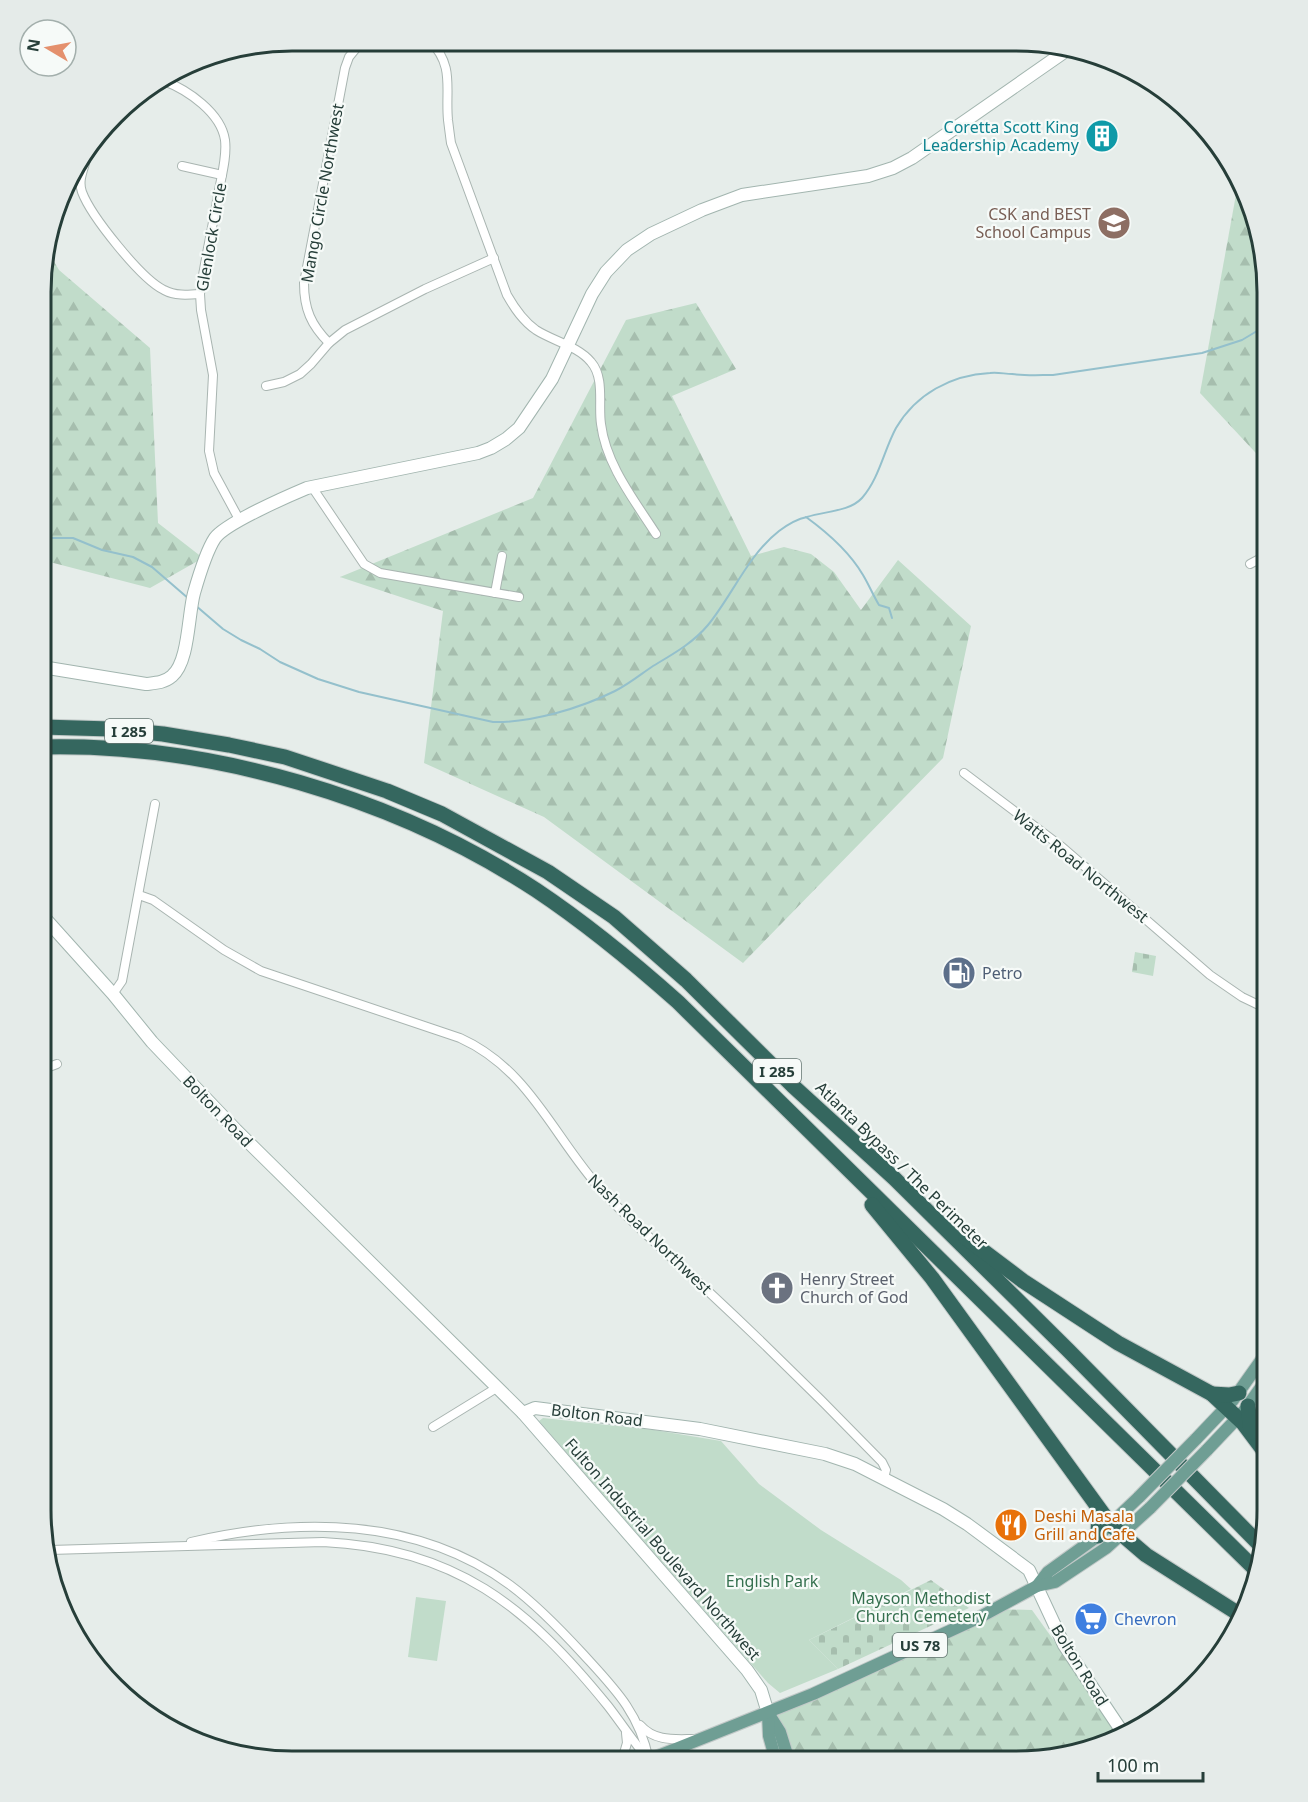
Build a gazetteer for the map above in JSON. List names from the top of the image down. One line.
{"streets":{"highway":["I 285","Atlanta Bypass / The Perimeter"],"main road":["Fulton Industrial Boulevard Northwest","US 78"],"street":["Mango Circle Northwest","Glenlock Circle","Watts Road Northwest","Bolton Road","Nash Road Northwest"]},"crossings":[["Bolton Road","Nash Road Northwest"],["Bolton Road","Fulton Industrial Boulevard Northwest"],["Bolton Road","US 78"],["Fulton Industrial Boulevard Northwest","US 78"]],"parks":["English Park","Mayson Methodist Church Cemetery"],"places":{"building":["Coretta Scott King Leadership Academy"],"school or university":["CSK and BEST School Campus"],"fuel station":["Petro"],"church":["Henry Street Church of God"],"restaurant":["Deshi Masala Grill and Cafe"],"supermarket":["Chevron"]},"scale_bar":"100 m","north":"left"}
